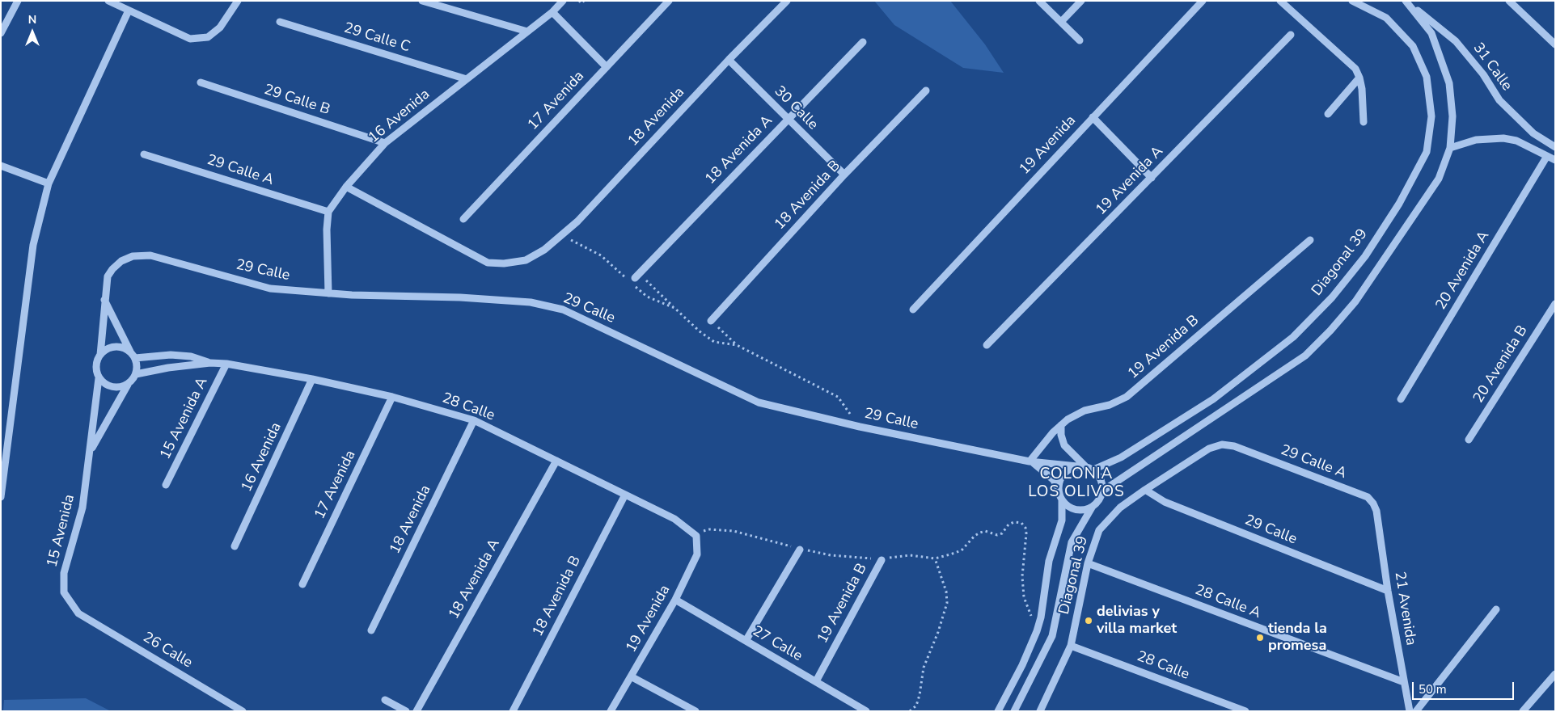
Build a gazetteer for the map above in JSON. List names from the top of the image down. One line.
{"streets":{"street":["29 Calle C","31 Calle","29 Calle B","17 Avenida","30 Calle","16 Avenida","18 Avenida","19 Avenida","18 Avenida A","29 Calle A","19 Avenida A","18 Avenida B","Diagonal 39","29 Calle","20 Avenida A","19 Avenida B","20 Avenida B","28 Calle","15 Avenida A","15 Avenida","28 Calle A","21 Avenida","27 Calle","26 Calle"]},"crossings":[["29 Calle C","16 Avenida"],["29 Calle B","16 Avenida"],["17 Avenida","28 Calle"],["30 Calle","18 Avenida"],["30 Calle","18 Avenida A"],["30 Calle","18 Avenida B"],["16 Avenida","18 Avenida"],["16 Avenida","29 Calle A"],["16 Avenida","28 Calle"],["18 Avenida","28 Calle"],["19 Avenida","28 Calle"],["19 Avenida","27 Calle"],["18 Avenida A","28 Calle"],["29 Calle A","Diagonal 39"],["29 Calle A","21 Avenida"],["18 Avenida B","28 Calle"],["Diagonal 39","29 Calle"],["Diagonal 39","28 Calle"],["Diagonal 39","28 Calle A"],["29 Calle","19 Avenida B"],["29 Calle","21 Avenida"],["19 Avenida B","27 Calle"],["28 Calle","15 Avenida A"],["28 Calle","15 Avenida"],["15 Avenida","26 Calle"],["28 Calle A","21 Avenida"]],"districts":["COLONIA LOS OLIVOS"],"places":["delivias y villa market","tienda la promesa"],"scale_bar":"50 m","north":"top"}
